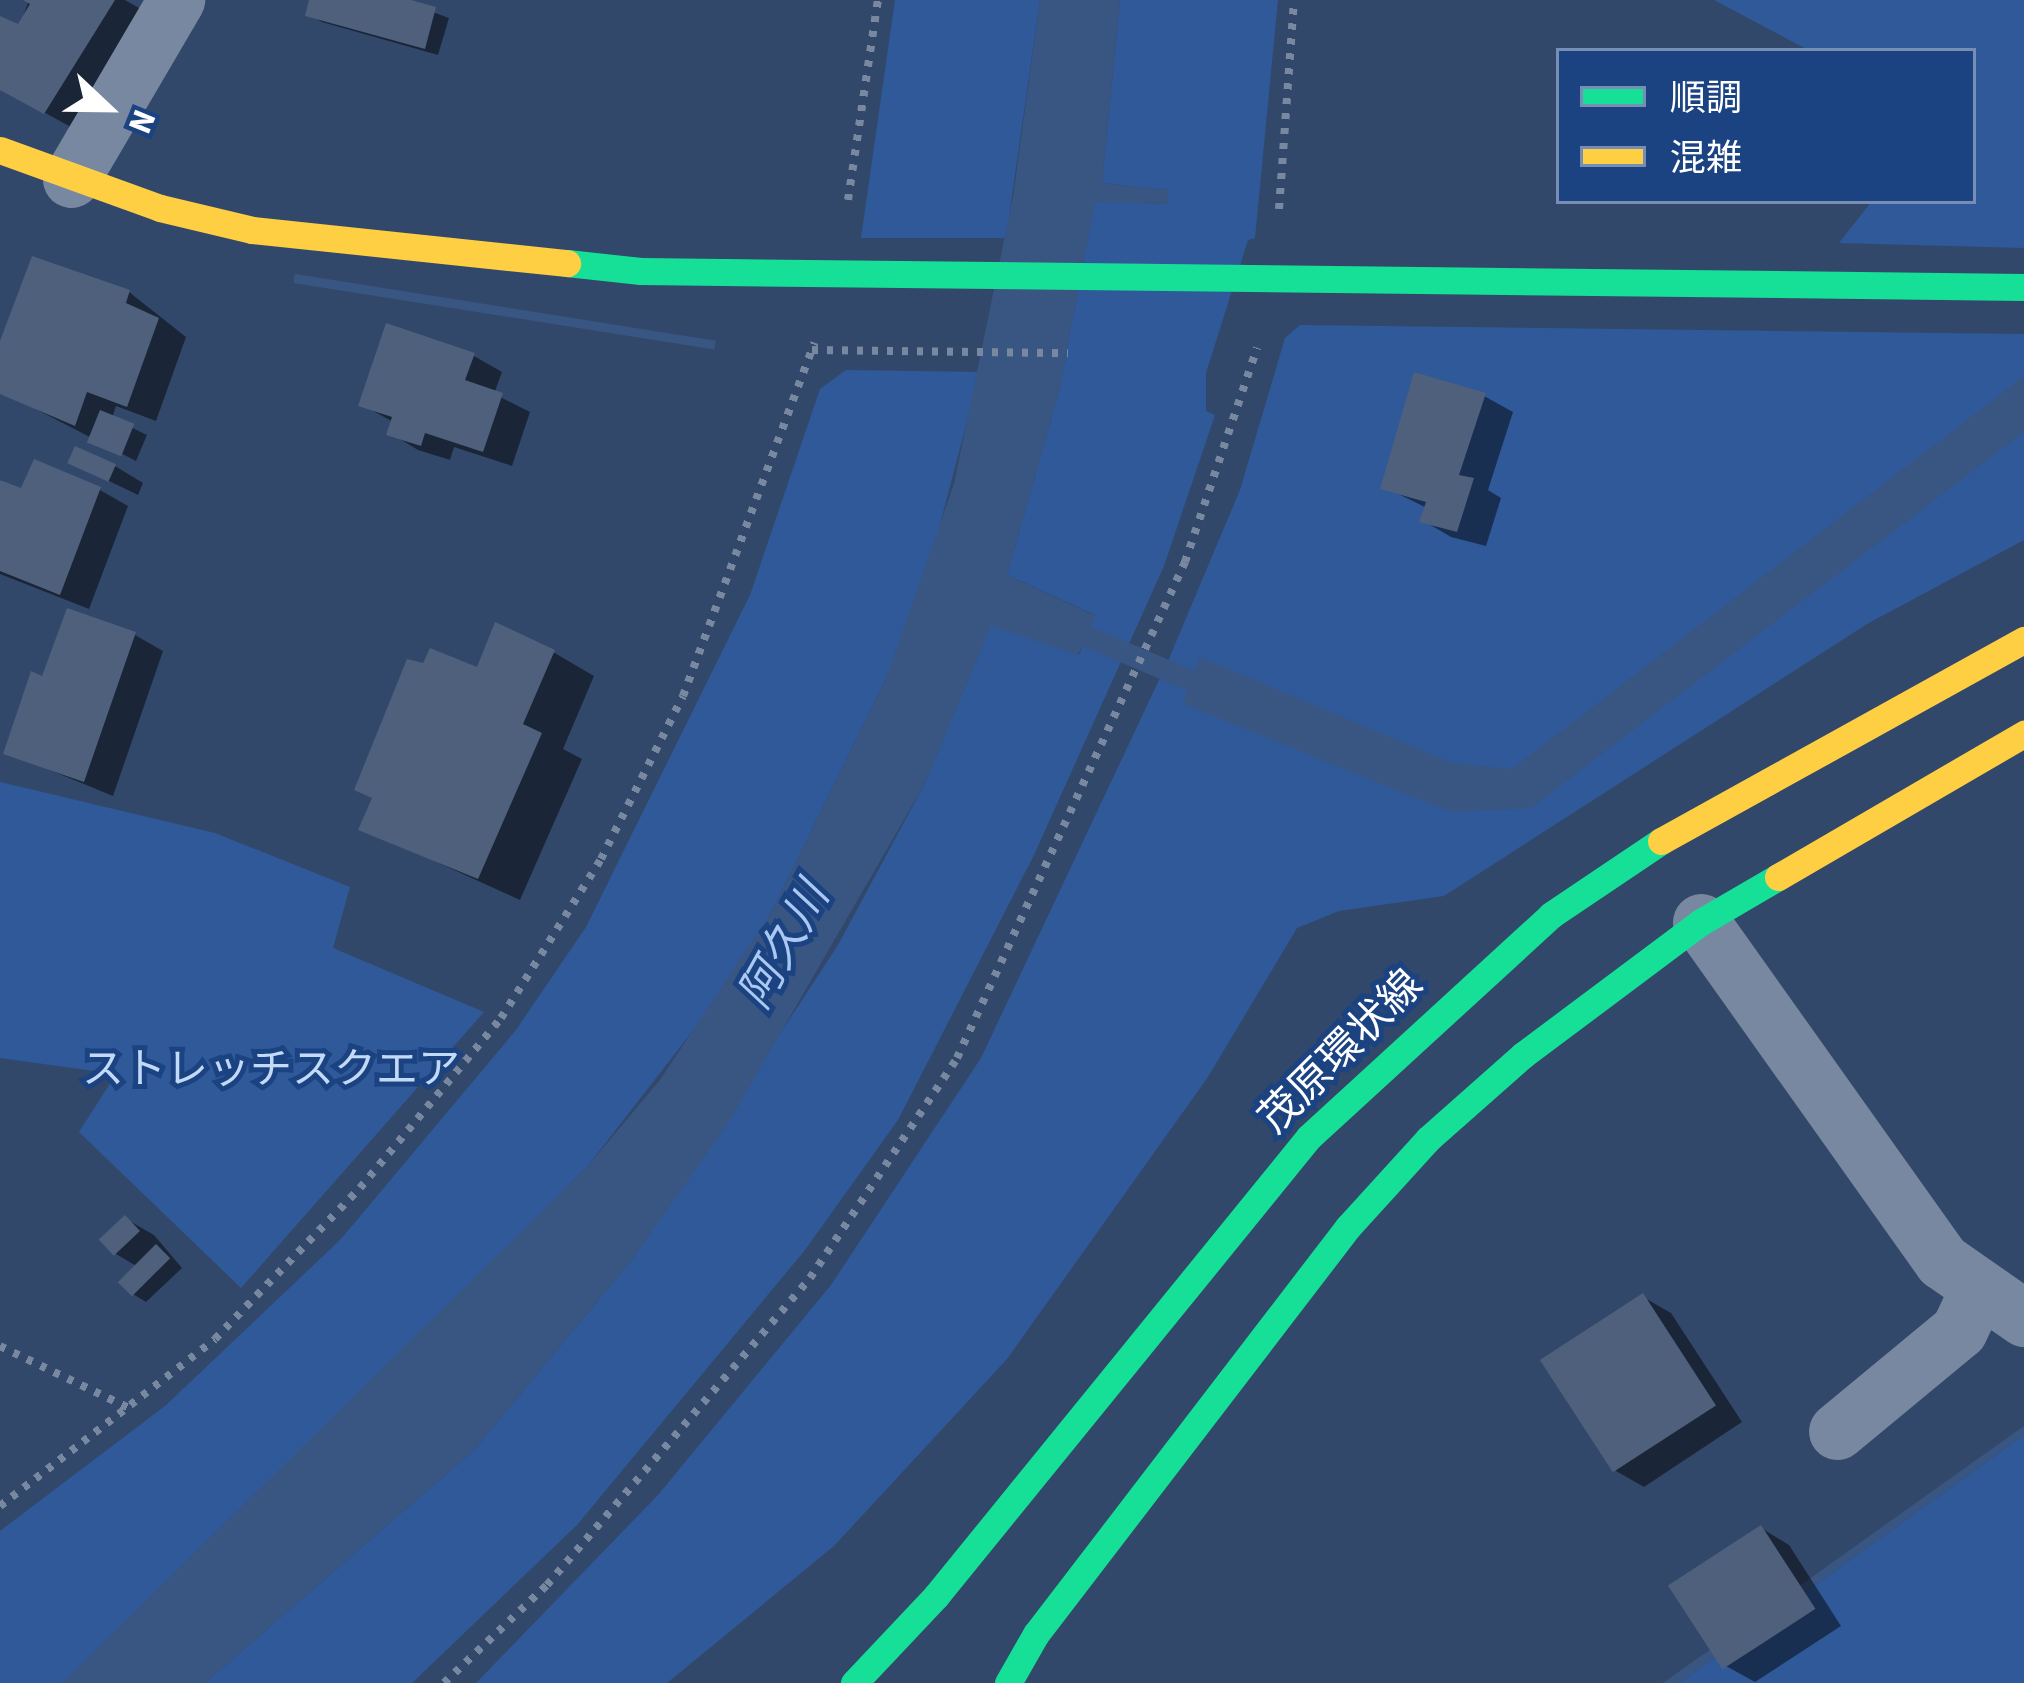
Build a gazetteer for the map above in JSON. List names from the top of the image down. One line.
{"streets":{"street":["茂原環状線"]},"water":["阿久川"],"parks":["ストレッチスクエア"],"legend":["順調","混雑"],"north":"right"}
